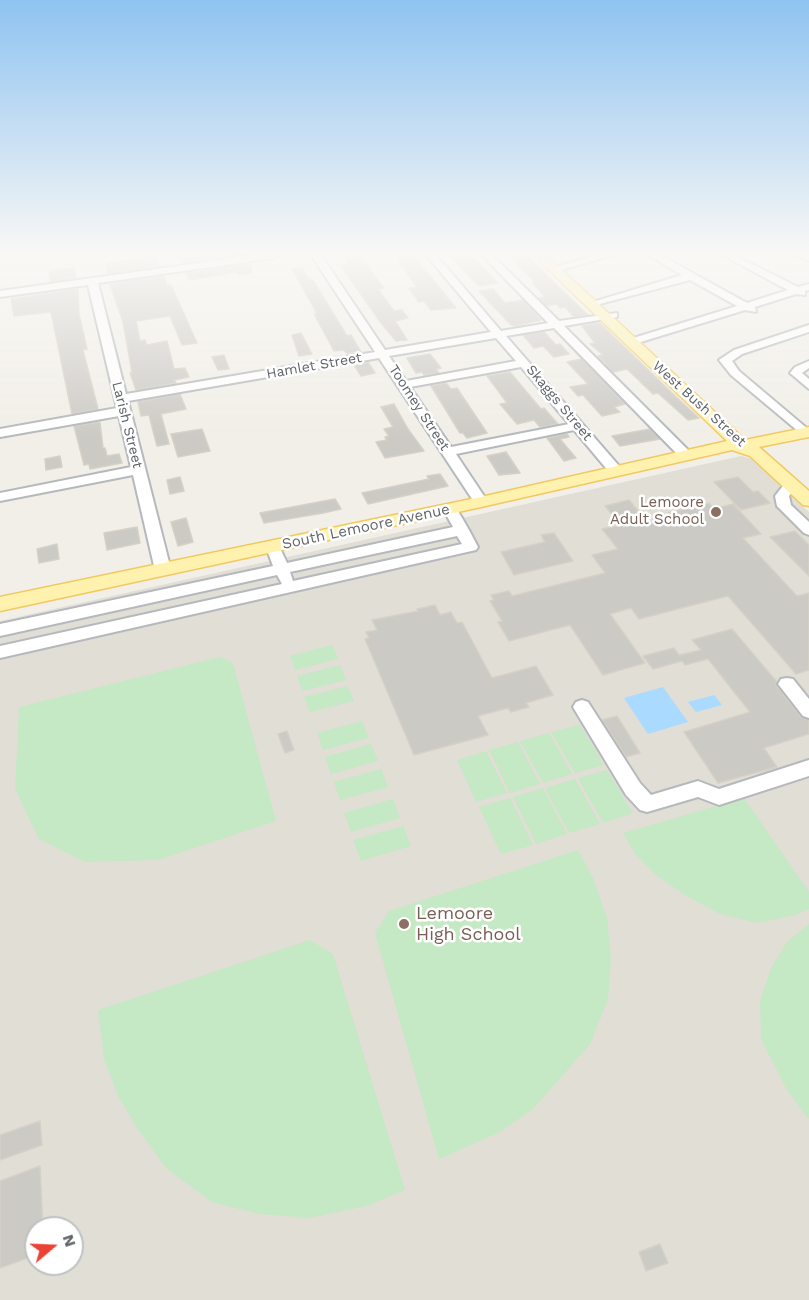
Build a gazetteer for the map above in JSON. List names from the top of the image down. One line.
{"streets":{"main road":["West Bush Street","South Lemoore Avenue"],"street":["Hamlet Street","Skaggs Street","Toomey Street","Larish Street"]},"crossings":[["Hamlet Street","Skaggs Street"],["Hamlet Street","Toomey Street"],["Hamlet Street","Larish Street"],["Skaggs Street","South Lemoore Avenue"],["West Bush Street","South Lemoore Avenue"],["Toomey Street","South Lemoore Avenue"],["Larish Street","South Lemoore Avenue"]],"places":["Lemoore Adult School","Lemoore High School"],"north":"right"}
